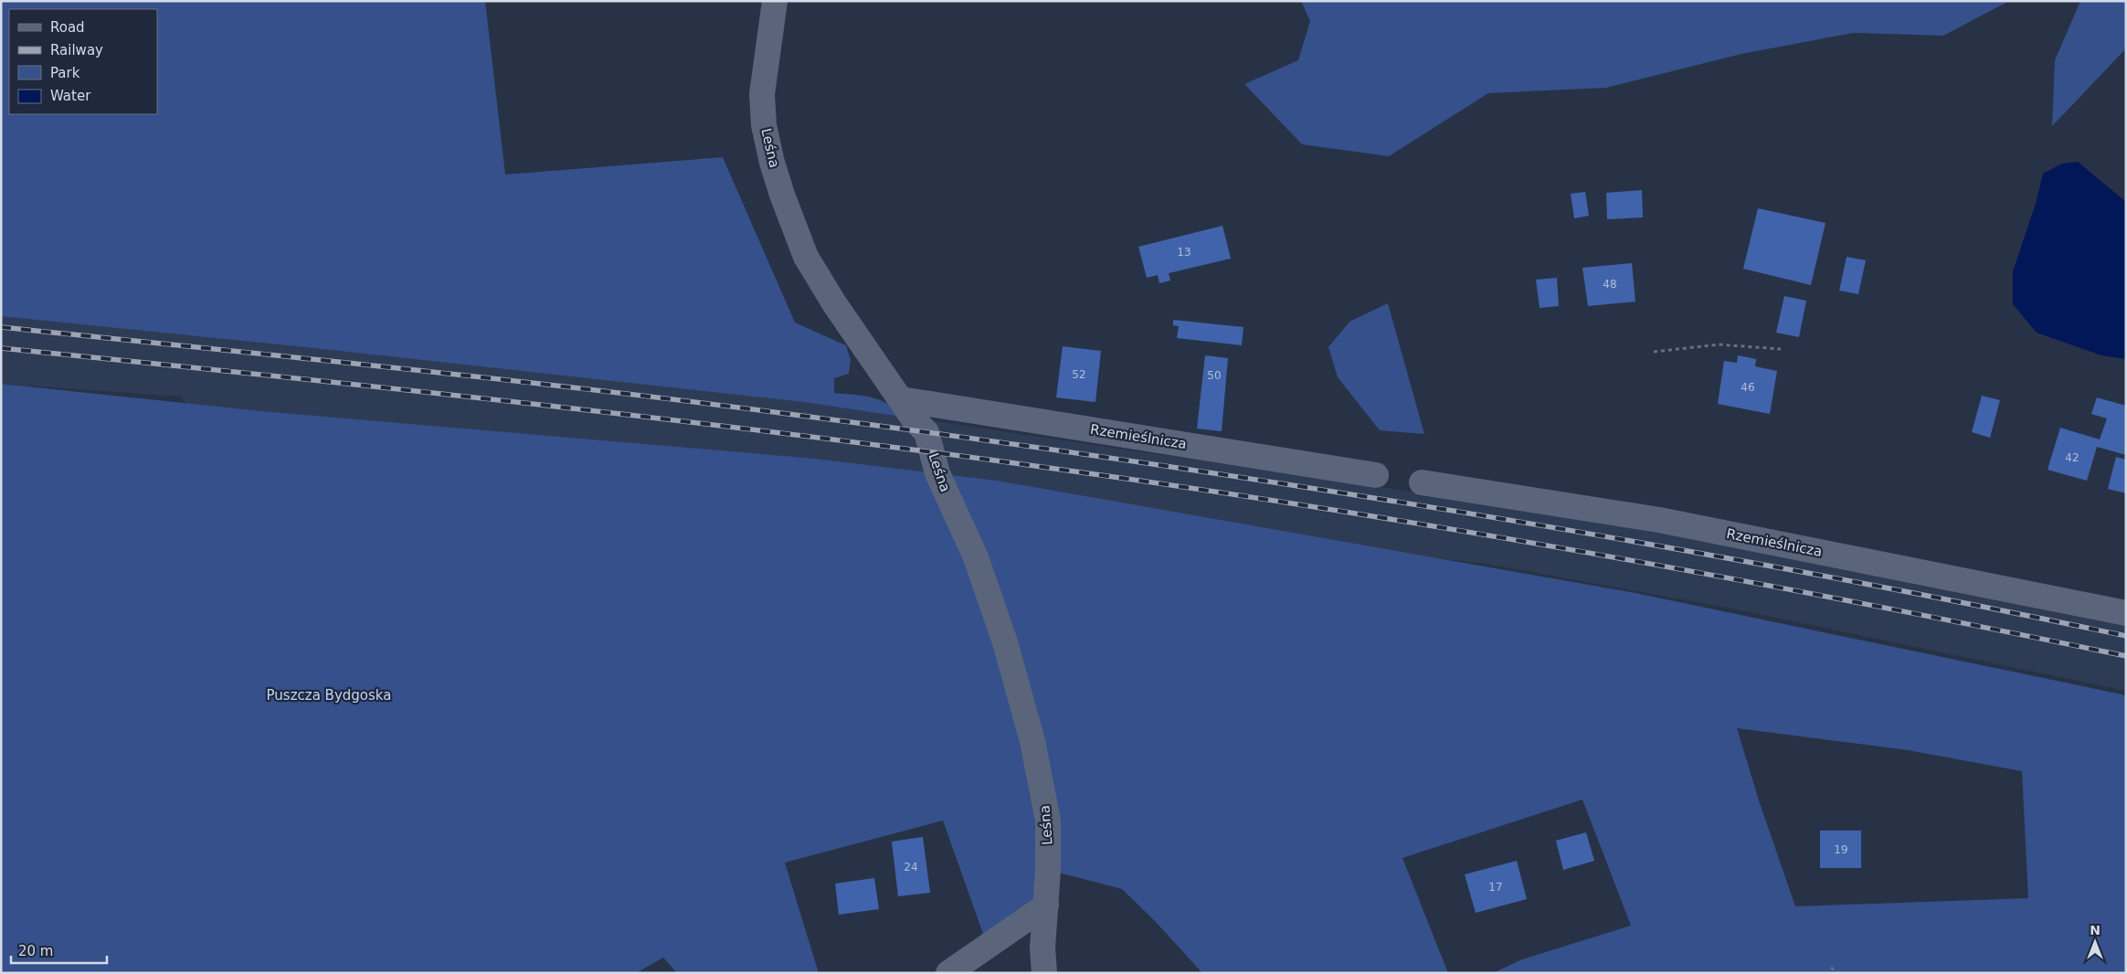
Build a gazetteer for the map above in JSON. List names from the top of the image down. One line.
{"streets":{"street":["Leśna","Rzemieślnicza"]},"crossings":[["Leśna","Rzemieślnicza"]],"parks":["Puszcza Bydgoska"],"house_numbers":["13","48","52","50","46","42","19","24","17"],"legend":["Road","Railway","Park","Water"],"scale_bar":"20 m","north":"top"}
